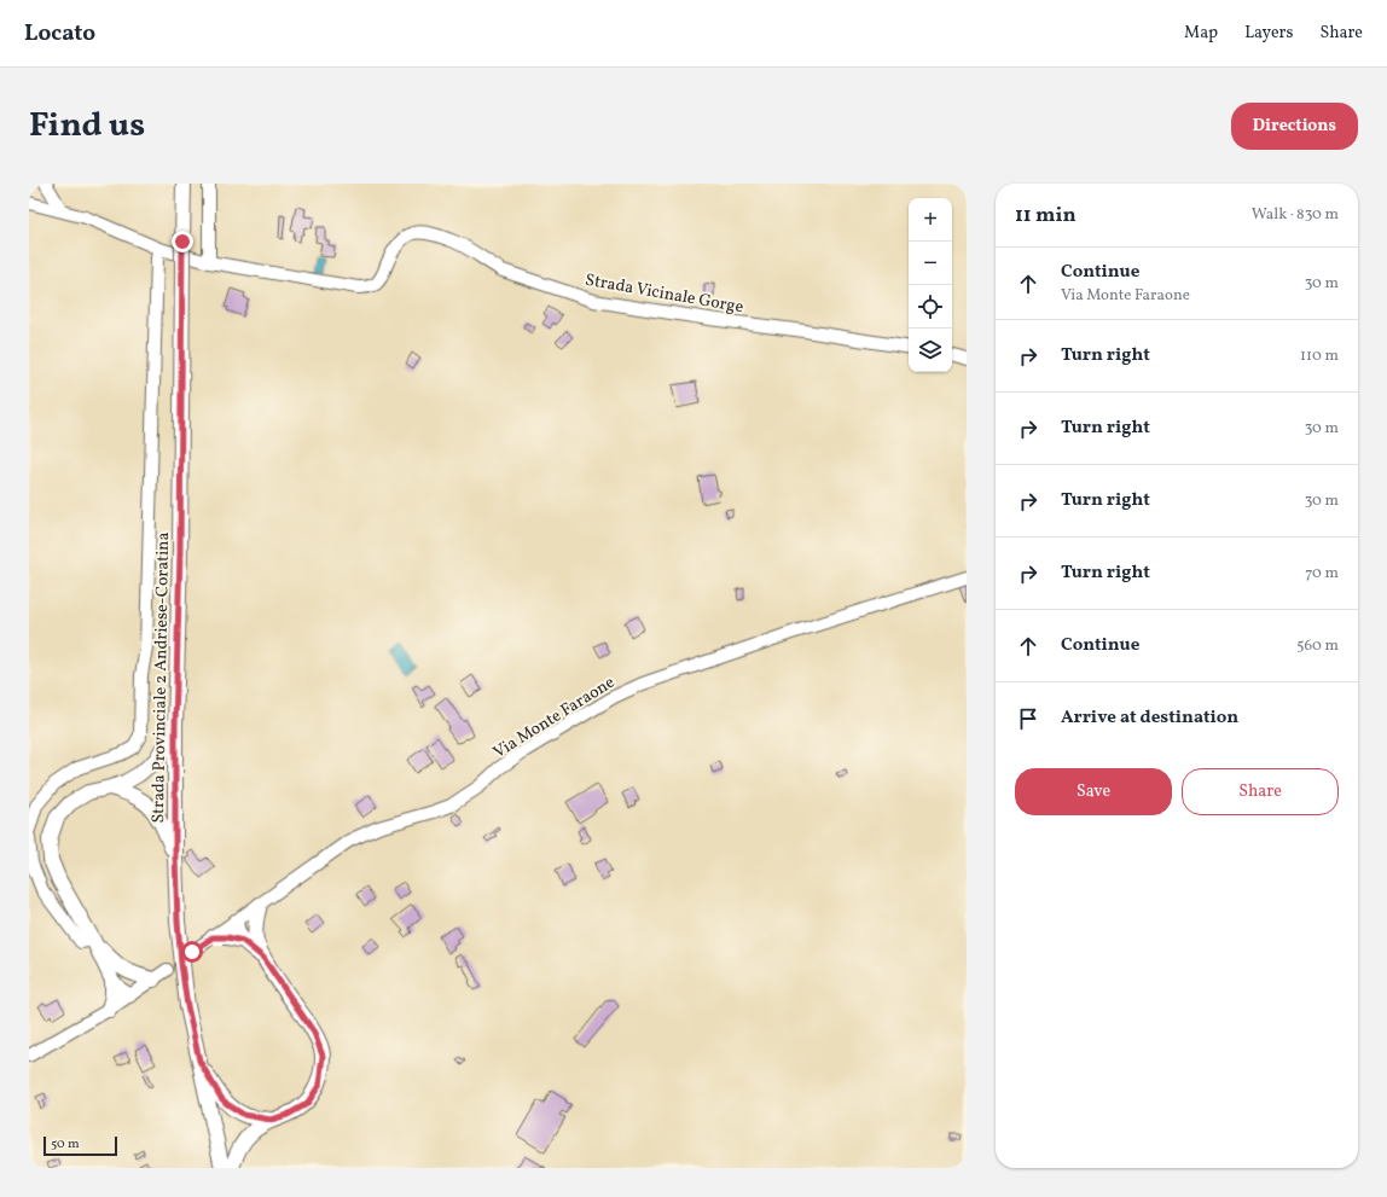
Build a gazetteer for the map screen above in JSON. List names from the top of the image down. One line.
{"streets":{"main road":["Strada Provinciale 2 Andriese-Coratina"],"street":["Strada Vicinale Gorge","Via Monte Faraone"]},"scale_bar":"50 m","page":{"header":"Locato","nav":["Map","Layers","Share"],"title":"Find us","buttons":["Directions",["Save","Share"]],"heading":["11 min","Walk · 830 m"],"map_buttons":["+","−"],"list":[["Continue","Via Monte Faraone","30 m"],["Turn right","110 m"],["Turn right","30 m"],["Turn right","30 m"],["Turn right","70 m"],["Continue","560 m"],"Arrive at destination"],"scale":"50 m"}}
